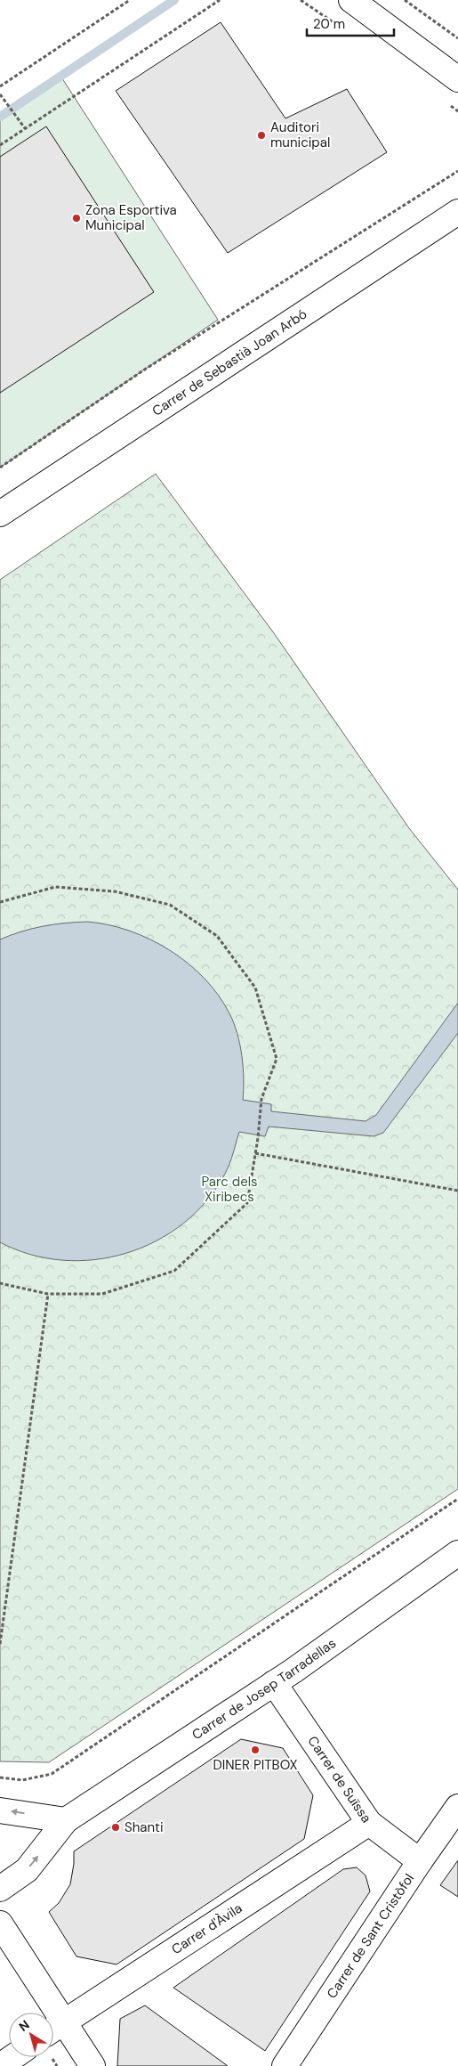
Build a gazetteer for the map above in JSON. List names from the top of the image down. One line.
{"streets":{"street":["Carrer de Sebastià Joan Arbó","Carrer de Josep Tarradellas","Carrer de Suïssa","Carrer d'Àvila","Carrer de Sant Cristòfol"]},"crossings":[["Carrer de Josep Tarradellas","Carrer de Suïssa"],["Carrer de Suïssa","Carrer d'Àvila"],["Carrer de Suïssa","Carrer de Sant Cristòfol"]],"parks":["Parc dels Xiribecs"],"places":["Auditori municipal","Zona Esportiva Municipal","DINER PITBOX","Shanti"],"scale_bar":"20 m","north":"top left"}
